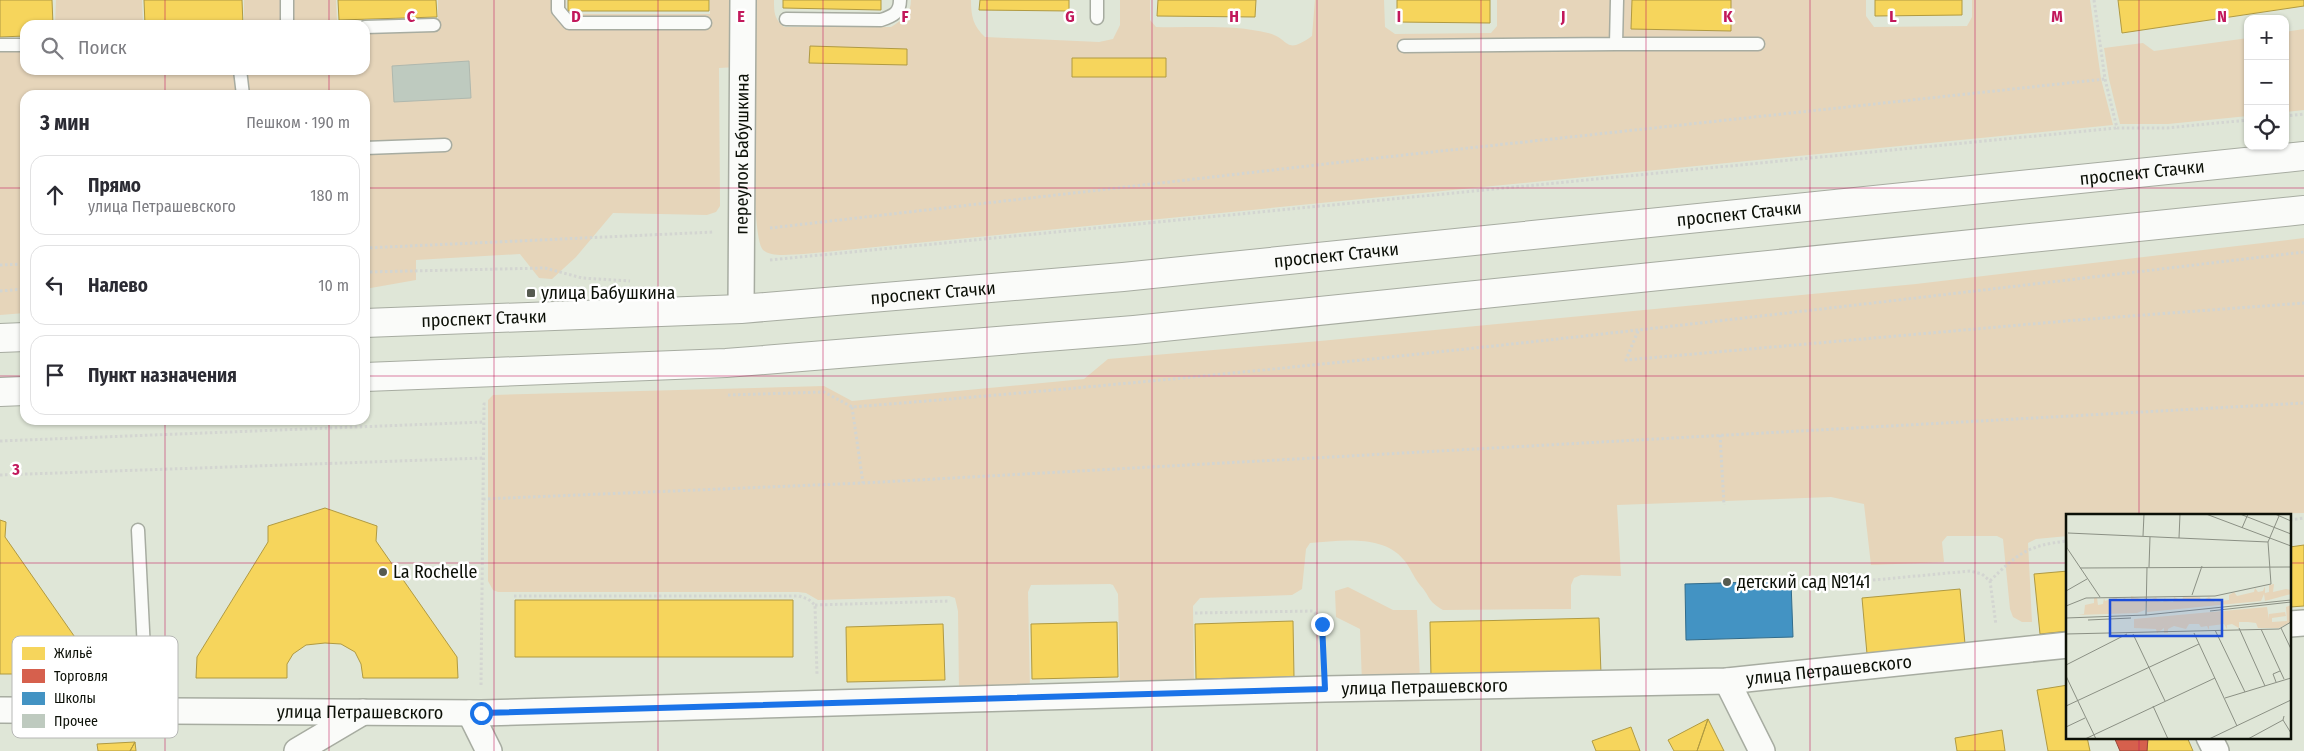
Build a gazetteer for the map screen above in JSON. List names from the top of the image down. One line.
{"streets":{"main road":["проспект Стачки"],"street":["переулок Бабушкина","улица Петрашевского"]},"crossings":[["переулок Бабушкина","проспект Стачки"]],"places":{"transit":["улица Бабушкина"],"other":["La Rochelle","детский сад №141"]},"legend":["Жильё","Торговля","Школы","Прочее"],"page":{"map_buttons":["+","−"],"search":"Поиск","heading":["3 мин","Пешком · 190 m"],"list":[["Прямо","улица Петрашевского","180 m"],["Налево","10 m"],"Пункт назначения"]},"grid":{"columns":["C","D","E","F","G","H","I","J","K","L","M","N"],"rows":["3"]}}
